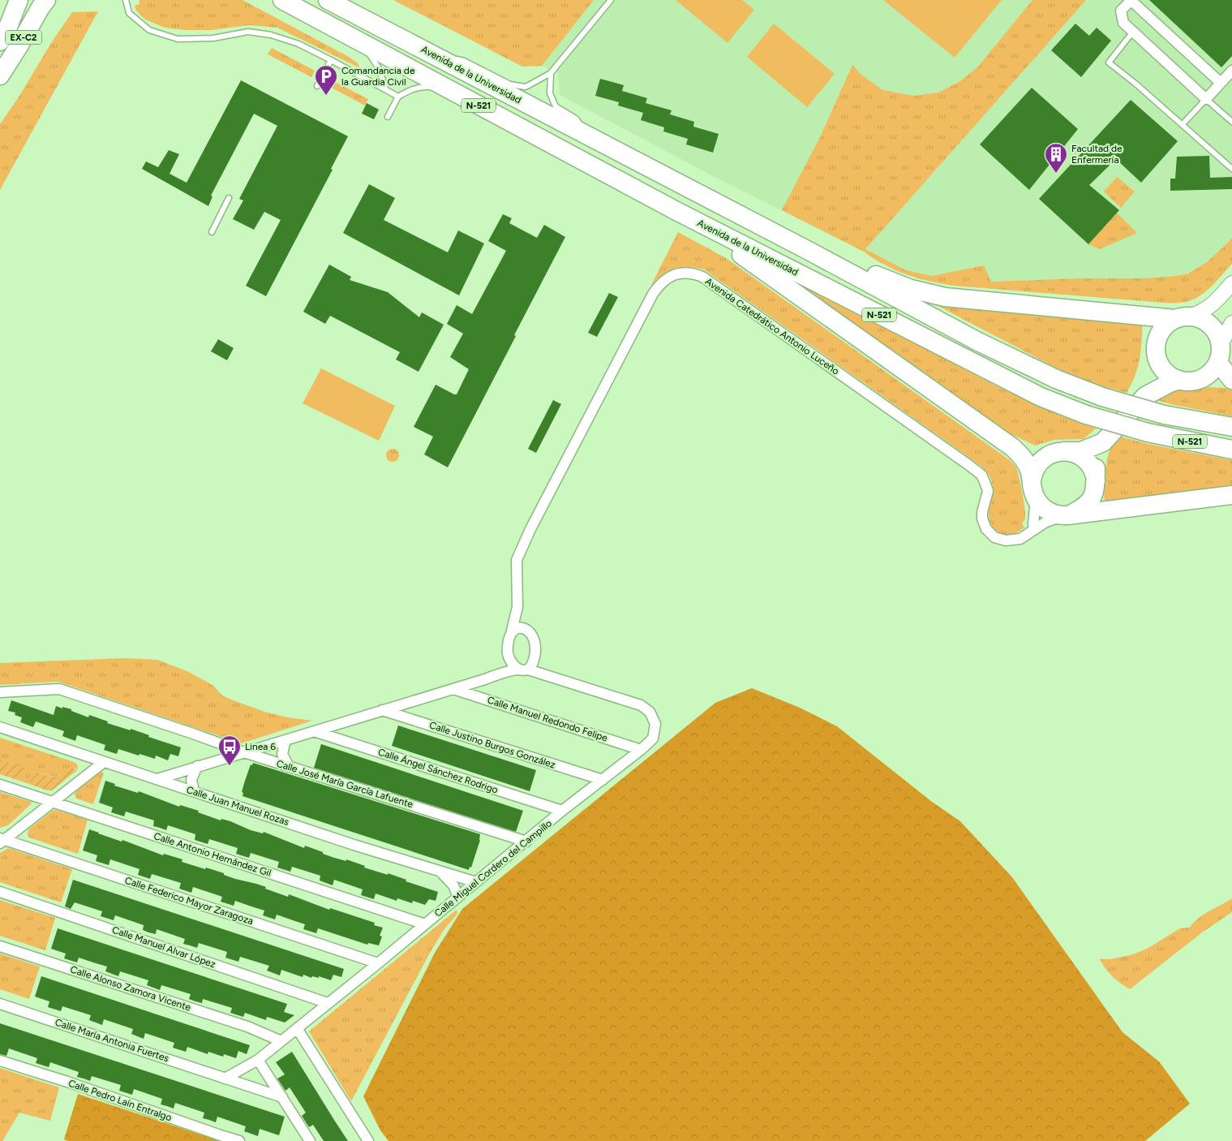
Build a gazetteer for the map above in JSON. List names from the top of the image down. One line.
{"streets":{"highway":["EX-C2","Avenida de la Universidad","N-521"],"street":["Avenida Catedrático Antonio Luceño","Calle Manuel Redondo Felipe","Calle Justino Burgos González","Calle Ángel Sánchez Rodrigo","Calle José María García Lafuente","Calle Juan Manuel Rozas","Calle Antonio Hernández Gil","Calle Miguel Cordero del Campillo","Calle Federico Mayor Zaragoza","Calle Manuel Alvar López","Calle Alonso Zamora Vicente","Calle María Antonia Fuertes","Calle Pedro Laín Entralgo"]},"crossings":[["Avenida Catedrático Antonio Luceño","Calle Miguel Cordero del Campillo"],["Calle Manuel Redondo Felipe","Calle Miguel Cordero del Campillo"],["Calle Justino Burgos González","Calle Miguel Cordero del Campillo"],["Calle Ángel Sánchez Rodrigo","Calle Miguel Cordero del Campillo"],["Calle José María García Lafuente","Calle Miguel Cordero del Campillo"],["Calle Juan Manuel Rozas","Calle Miguel Cordero del Campillo"],["Calle Antonio Hernández Gil","Calle Miguel Cordero del Campillo"],["Calle Miguel Cordero del Campillo","Calle Federico Mayor Zaragoza"],["Calle Miguel Cordero del Campillo","Calle Manuel Alvar López"],["Calle Miguel Cordero del Campillo","Calle Alonso Zamora Vicente"],["Calle Miguel Cordero del Campillo","Calle María Antonia Fuertes"]],"places":{"parking":["Comandancia de la Guardia Civil"],"building":["Facultad de Enfermería"],"bus stop":["Linea 6"]}}
